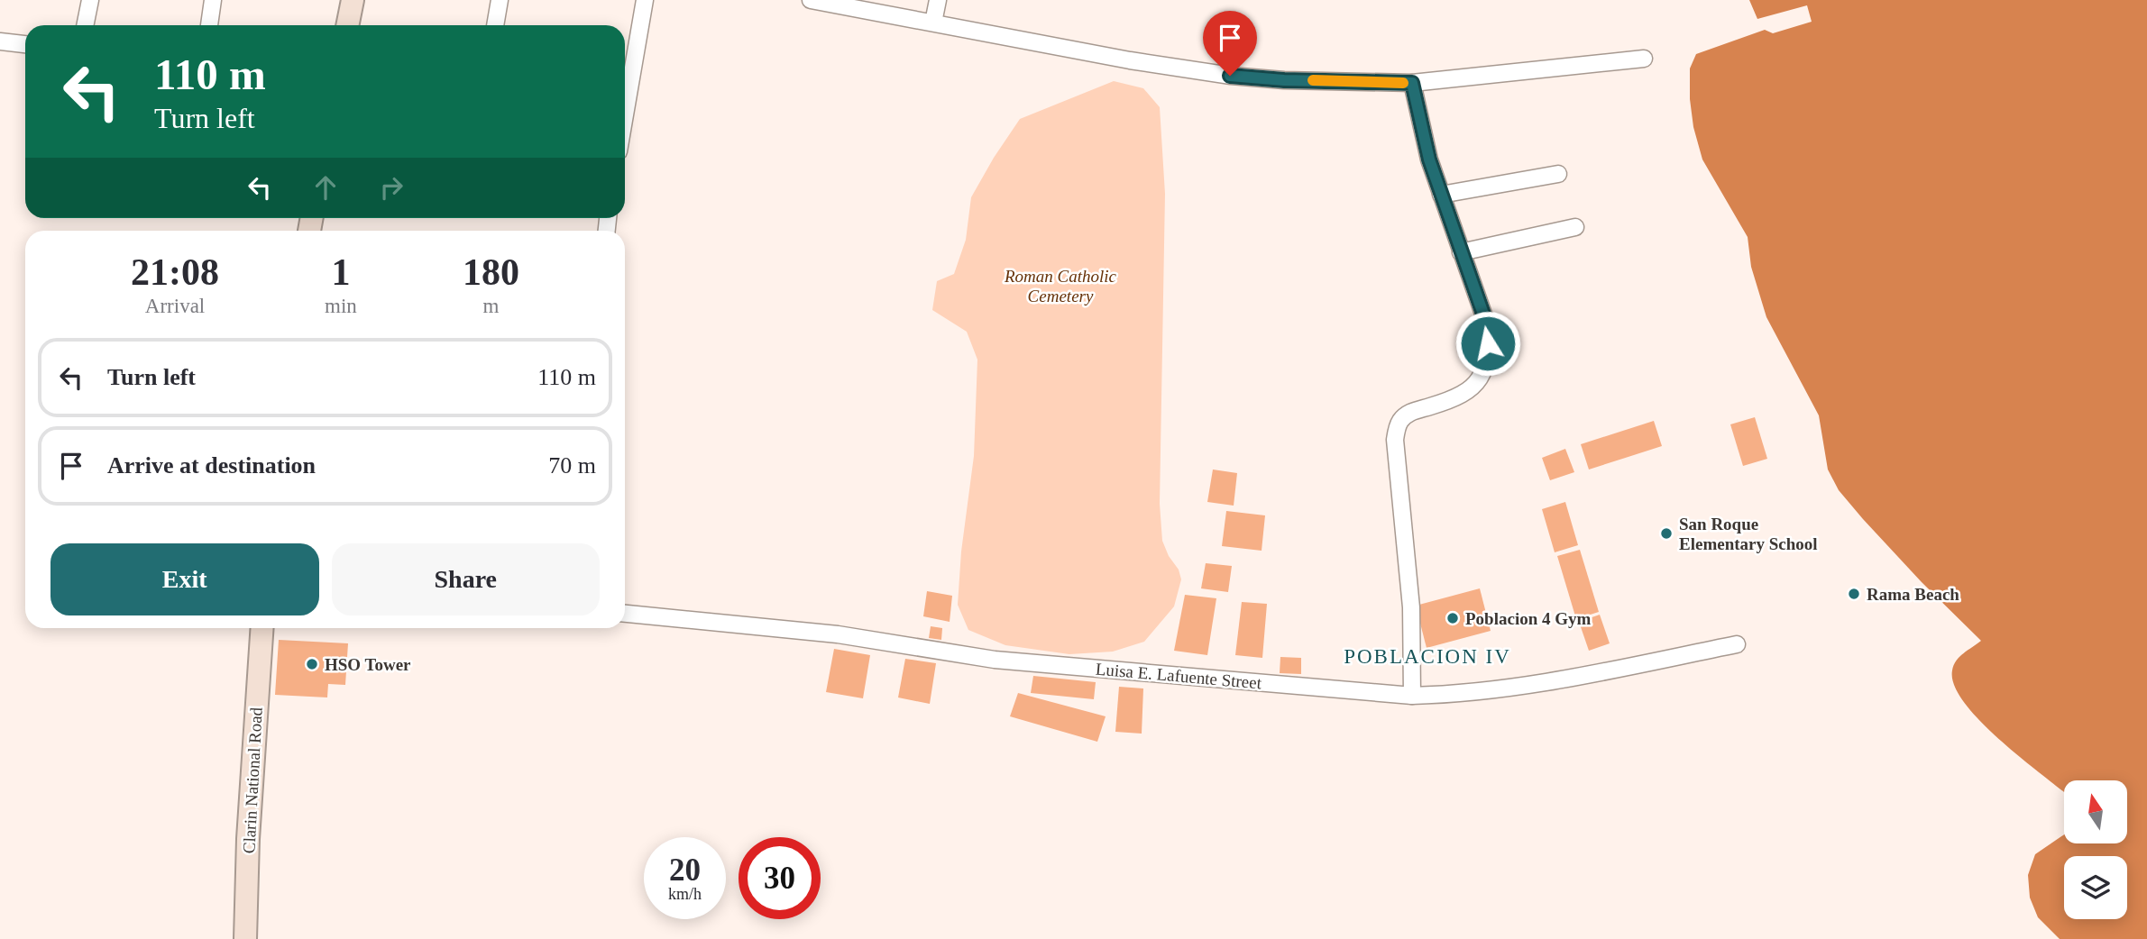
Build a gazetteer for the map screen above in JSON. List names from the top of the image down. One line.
{"streets":{"main road":["Clarin National Road"],"street":["Luisa E. Lafuente Street"]},"districts":["POBLACION IV"],"parks":["Roman Catholic Cemetery"],"places":["San Roque Elementary School","Rama Beach","Poblacion 4 Gym","HSO Tower"],"north":"top","page":{"turn":["110 m","Turn left"],"eta":["21:08","Arrival","1","min","180","m"],"list":[{"name":"Turn left","value":"110 m"},{"name":"Arrive at destination","value":"70 m"}],"buttons":["Exit","Share"],"speed":"20 km/h","limit":"30"}}
